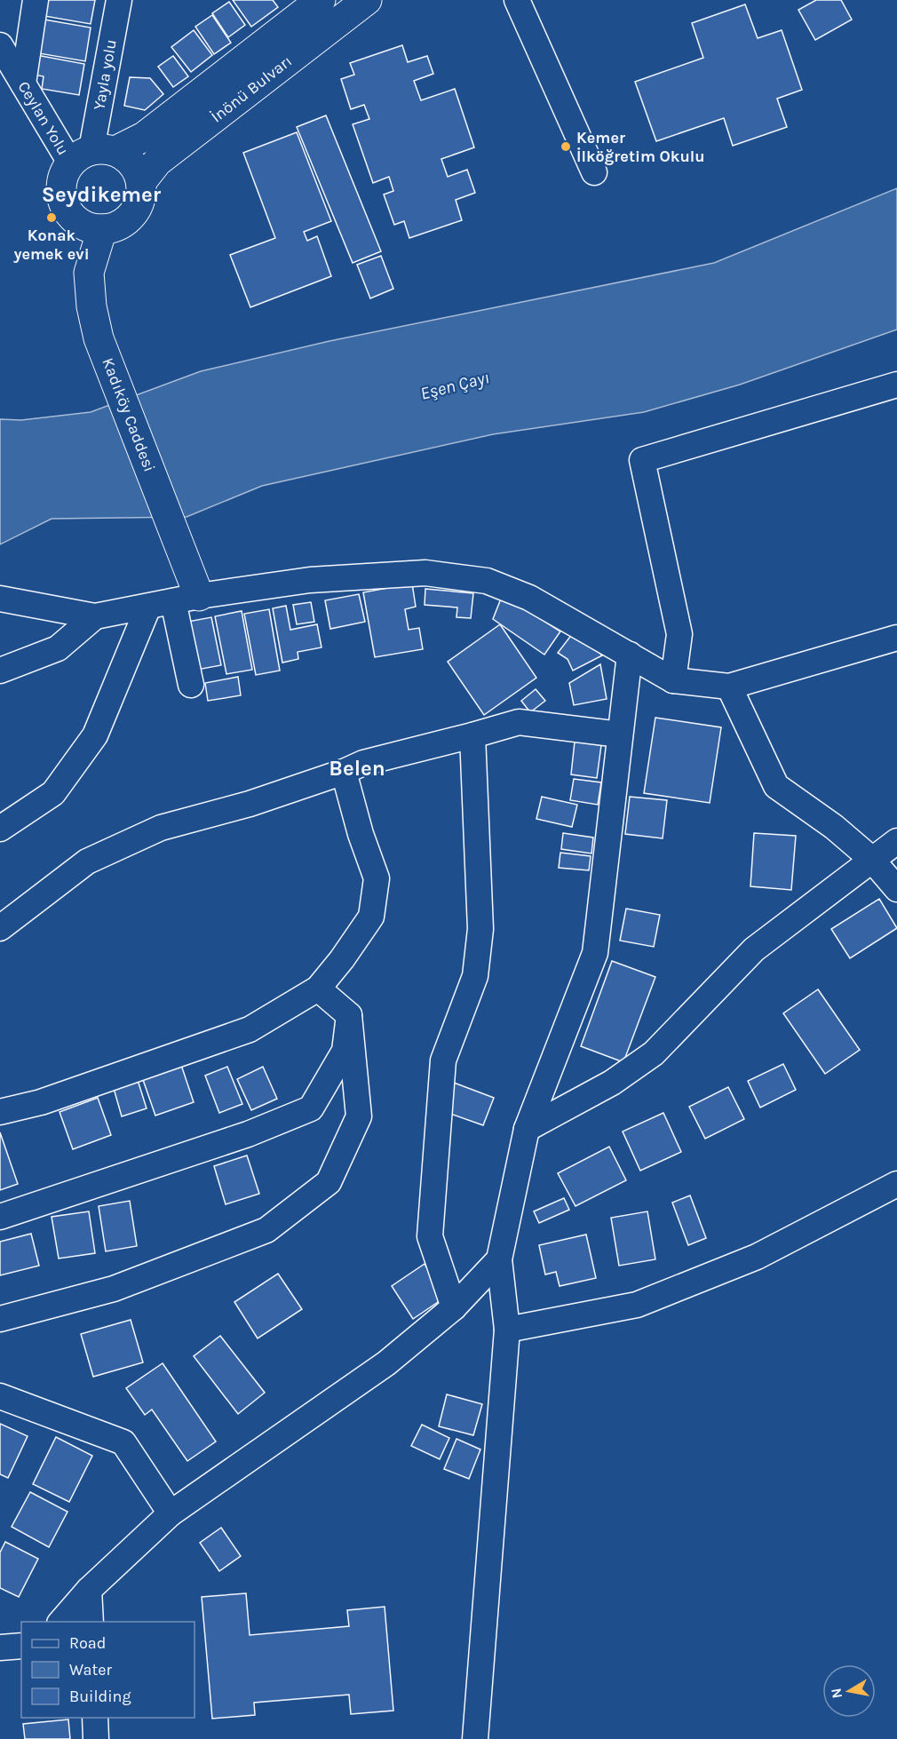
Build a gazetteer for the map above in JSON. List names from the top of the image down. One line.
{"streets":{"main road":["İnönü Bulvarı","Kadıköy Caddesi"],"street":["Yayla yolu","Ceylan Yolu"]},"crossings":[["Yayla yolu","İnönü Bulvarı"],["Yayla yolu","Ceylan Yolu"],["Yayla yolu","Kadıköy Caddesi"],["İnönü Bulvarı","Ceylan Yolu"],["İnönü Bulvarı","Kadıköy Caddesi"],["Ceylan Yolu","Kadıköy Caddesi"]],"districts":["Seydikemer","Belen"],"water":["Eşen Çayı"],"places":["Kemer İlköğretim Okulu","Konak yemek evi"],"legend":["Road","Water","Building"],"north":"left"}
